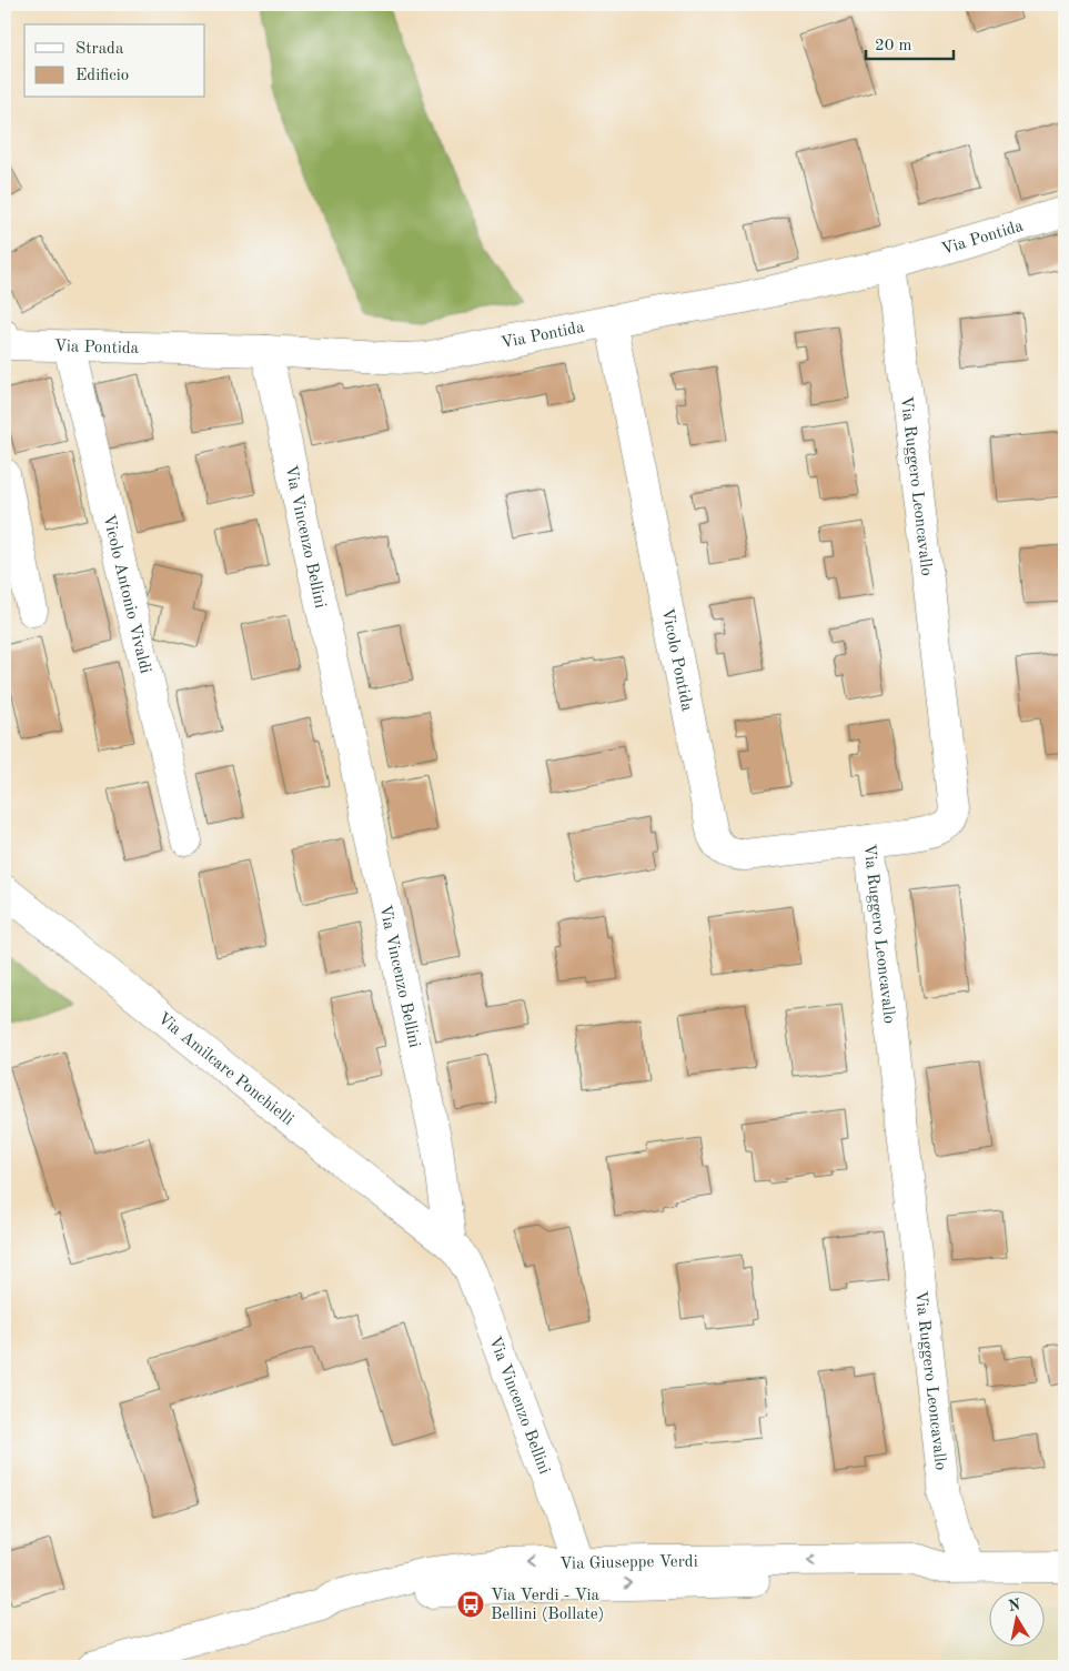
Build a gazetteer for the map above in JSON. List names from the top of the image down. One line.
{"streets":{"street":["Via Pontida","Via Ruggero Leoncavallo","Via Vincenzo Bellini","Vicolo Antonio Vivaldi","Vicolo Pontida","Via Amilcare Ponchielli","Via Giuseppe Verdi"]},"crossings":[["Via Pontida","Via Ruggero Leoncavallo"],["Via Pontida","Via Vincenzo Bellini"],["Via Pontida","Vicolo Antonio Vivaldi"],["Via Pontida","Vicolo Pontida"],["Via Ruggero Leoncavallo","Vicolo Pontida"],["Via Ruggero Leoncavallo","Via Giuseppe Verdi"],["Via Vincenzo Bellini","Via Amilcare Ponchielli"],["Via Vincenzo Bellini","Via Giuseppe Verdi"]],"places":{"bus stop":["Via Verdi - Via Bellini (Bollate)"]},"legend":["Strada","Edificio"],"scale_bar":"20 m","north":"top"}
